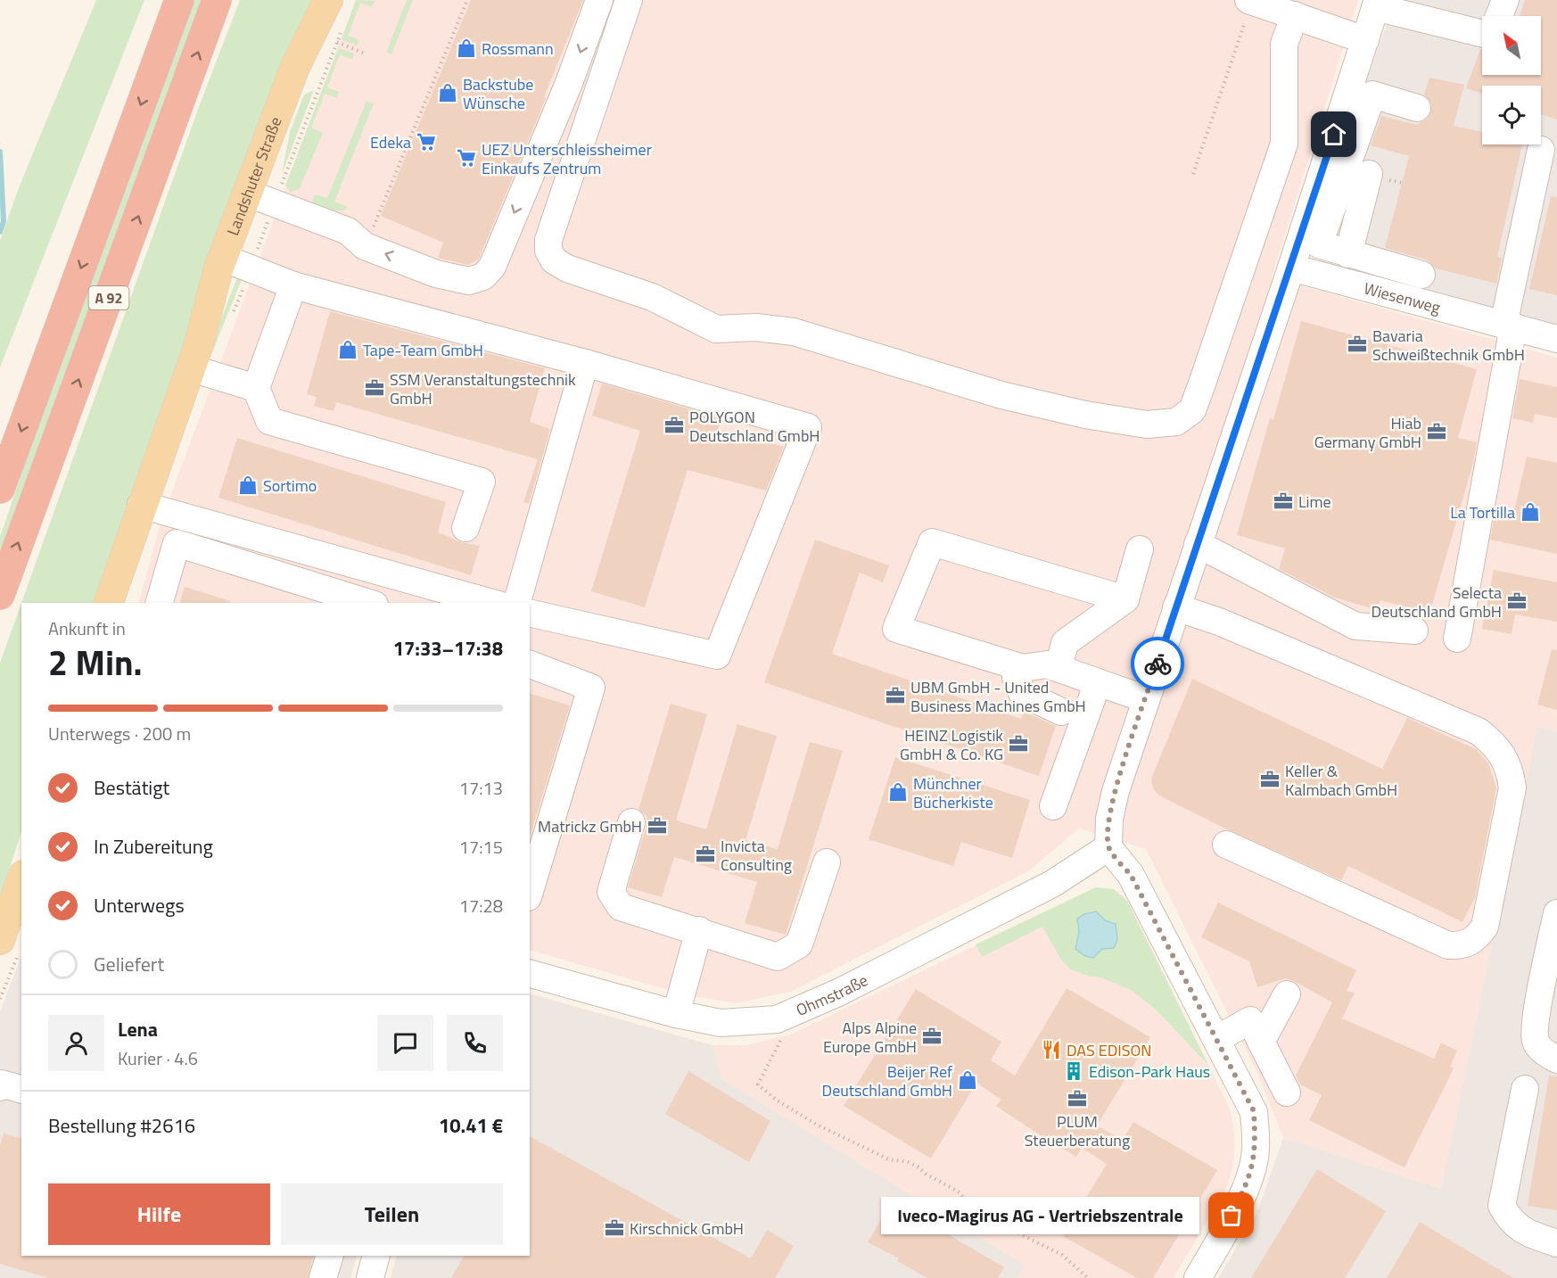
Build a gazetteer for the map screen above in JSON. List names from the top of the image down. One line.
{"streets":{"highway":["A 92"],"main road":["Landshuter Straße"],"street":["Wiesenweg","Ohmstraße"]},"places":{"shop":["Rossmann","Backstube Wünsche","Tape-Team GmbH","Sortimo","La Tortilla","Münchner Bücherkiste","Beijer Ref Deutschland GmbH"],"supermarket":["Edeka","UEZ Unterschleissheimer Einkaufs Zentrum"],"office":["Bavaria Schweißtechnik GmbH","SSM Veranstaltungstechnik GmbH","POLYGON Deutschland GmbH","Hiab Germany GmbH","Lime","Selecta Deutschland GmbH","UBM GmbH - United Business Machines GmbH","HEINZ Logistik GmbH & Co. KG","Keller & Kalmbach GmbH","Matrickz GmbH","Invicta Consulting","Alps Alpine Europe GmbH","PLUM Steuerberatung","Kirschnick GmbH"],"restaurant":["DAS EDISON"],"building":["Edison-Park Haus"],"other":["Iveco-Magirus AG - Vertriebszentrale"]},"north":"top left","page":{"heading":["2 Min.","Ankunft in","17:33–17:38"],"panel":["Lena","Kurier · 4.6","Bestellung #2616","10.41 €"],"bar":"Unterwegs · 200 m","list":[["Bestätigt","17:13"],["In Zubereitung","17:15"],["Unterwegs","17:28"],"Geliefert"],"buttons":["Hilfe","Teilen"],"bubble":"Iveco-Magirus AG - Vertriebszentrale"}}
